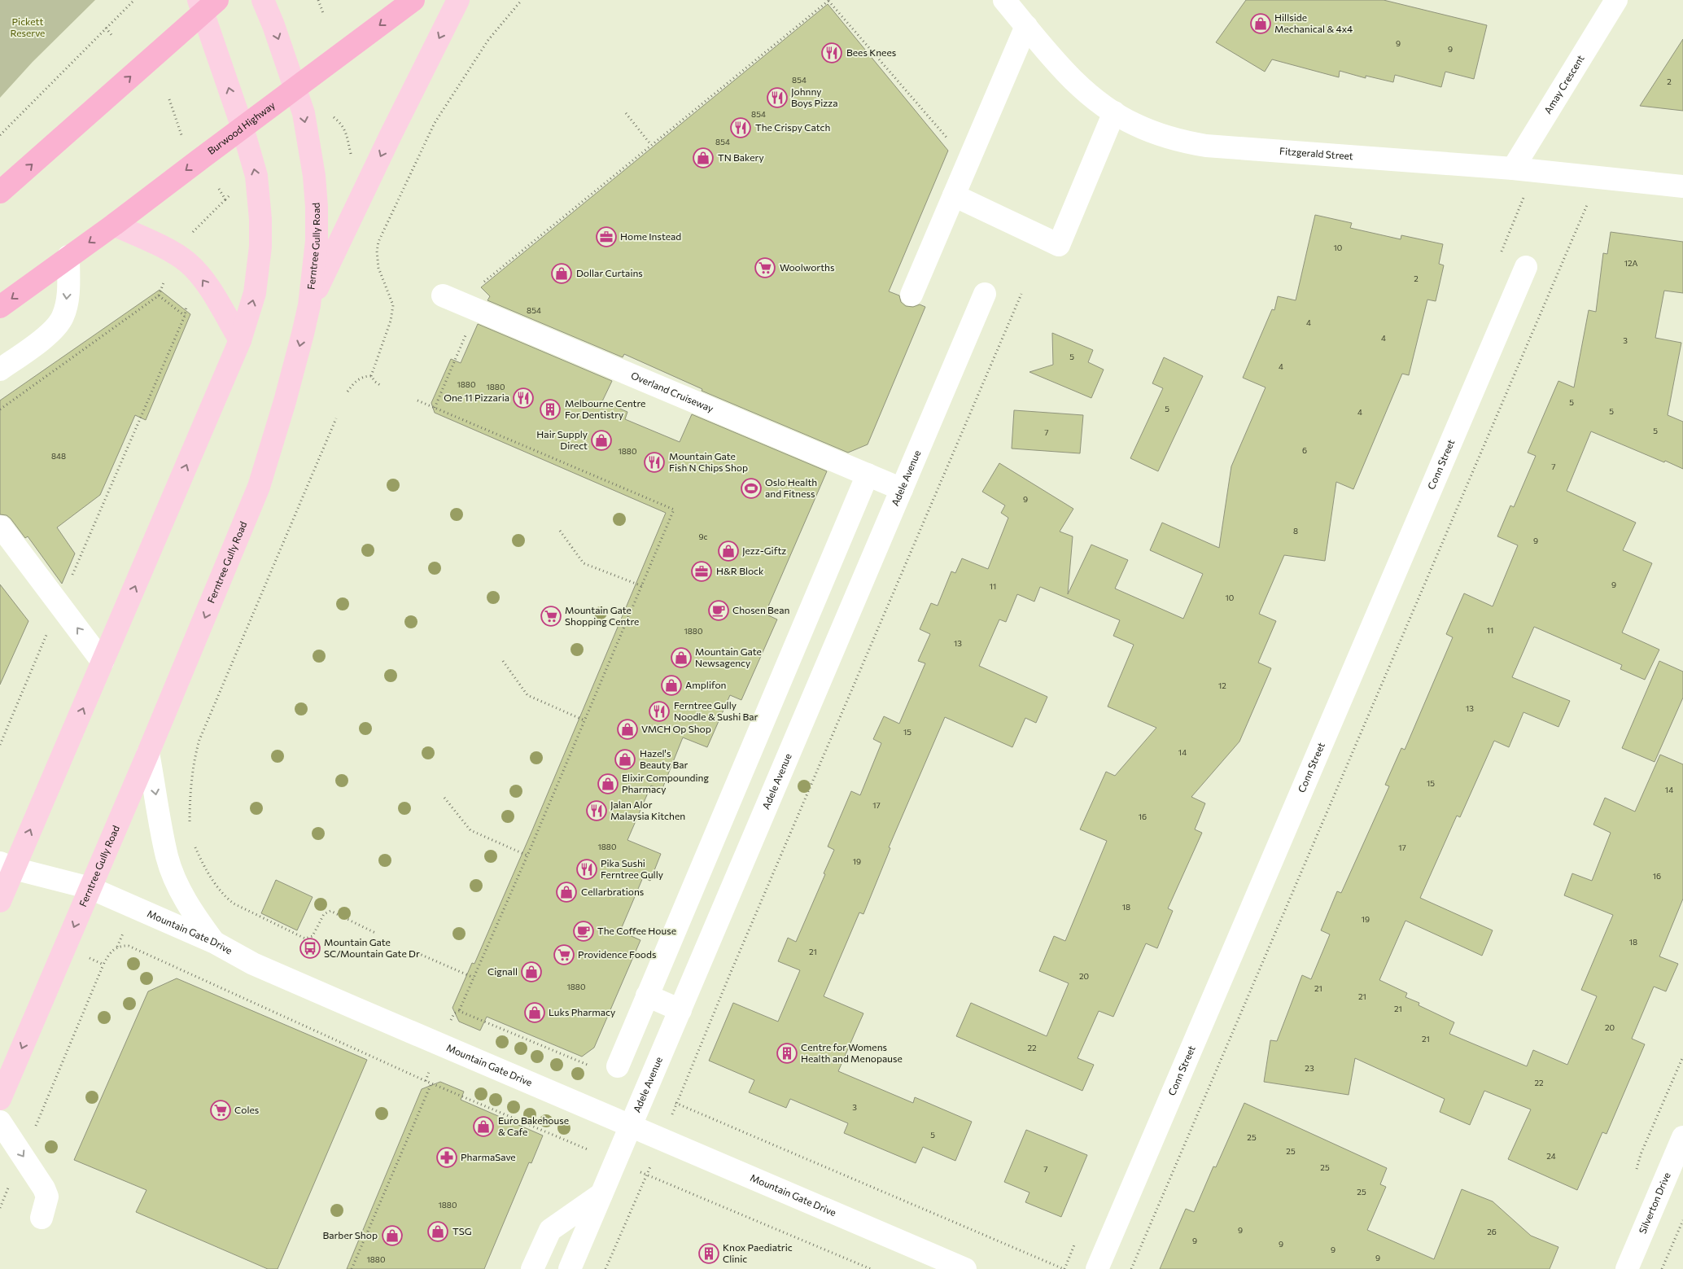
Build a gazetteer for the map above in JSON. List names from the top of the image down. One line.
{"streets":{"highway":["Burwood Highway"],"main road":["Ferntree Gully Road"],"street":["Amay Crescent","Fitzgerald Street","Overland Cruiseway","Conn Street","Adele Avenue","Mountain Gate Drive","Silverton Drive"]},"crossings":[["Amay Crescent","Fitzgerald Street"],["Burwood Highway","Ferntree Gully Road"],["Ferntree Gully Road","Mountain Gate Drive"],["Overland Cruiseway","Adele Avenue"],["Adele Avenue","Mountain Gate Drive"]],"parks":["Pickett Reserve"],"places":{"shop":["Hillside Mechanical & 4x4","TN Bakery","Dollar Curtains","Hair Supply Direct","Jezz-Giftz","Mountain Gate Newsagency","Amplifon","VMCH Op Shop","Hazel's Beauty Bar","Elixir Compounding Pharmacy","Cellarbrations","Cignall","Luks Pharmacy","Euro Bakehouse & Cafe","TSG","Barber Shop"],"restaurant":["Bees Knees","Johnny Boys Pizza","The Crispy Catch","One 11 Pizzaria","Mountain Gate Fish N Chips Shop","Ferntree Gully Noodle & Sushi Bar","Jalan Alor Malaysia Kitchen","Pika Sushi Ferntree Gully"],"office":["Home Instead","H&R Block"],"supermarket":["Woolworths","Mountain Gate Shopping Centre","Providence Foods","Coles"],"building":["Melbourne Centre For Dentistry","Centre for Womens Health and Menopause","Knox Paediatric Clinic"],"sports":["Oslo Health and Fitness"],"cafe":["Chosen Bean","The Coffee House"],"bus stop":["Mountain Gate SC/Mountain Gate Dr"],"pharmacy":["PharmaSave"]},"house_numbers":["9","9","854","2","854","854","10","12A","2","854","4","4","3","5","4","1880","1880","5","5","5","4","5","7","6","1880","848","7","9","8","9c","9","9","11","10","11","1880","13","12","13","15","14","15","14","17","16","1880","17","19","16","18","19","18","21","20","1880","21","21","21","20","21","22","23","22","3","5","25","25","24","25","7","25","1880","9","26","9","9","9","9","1880"]}
